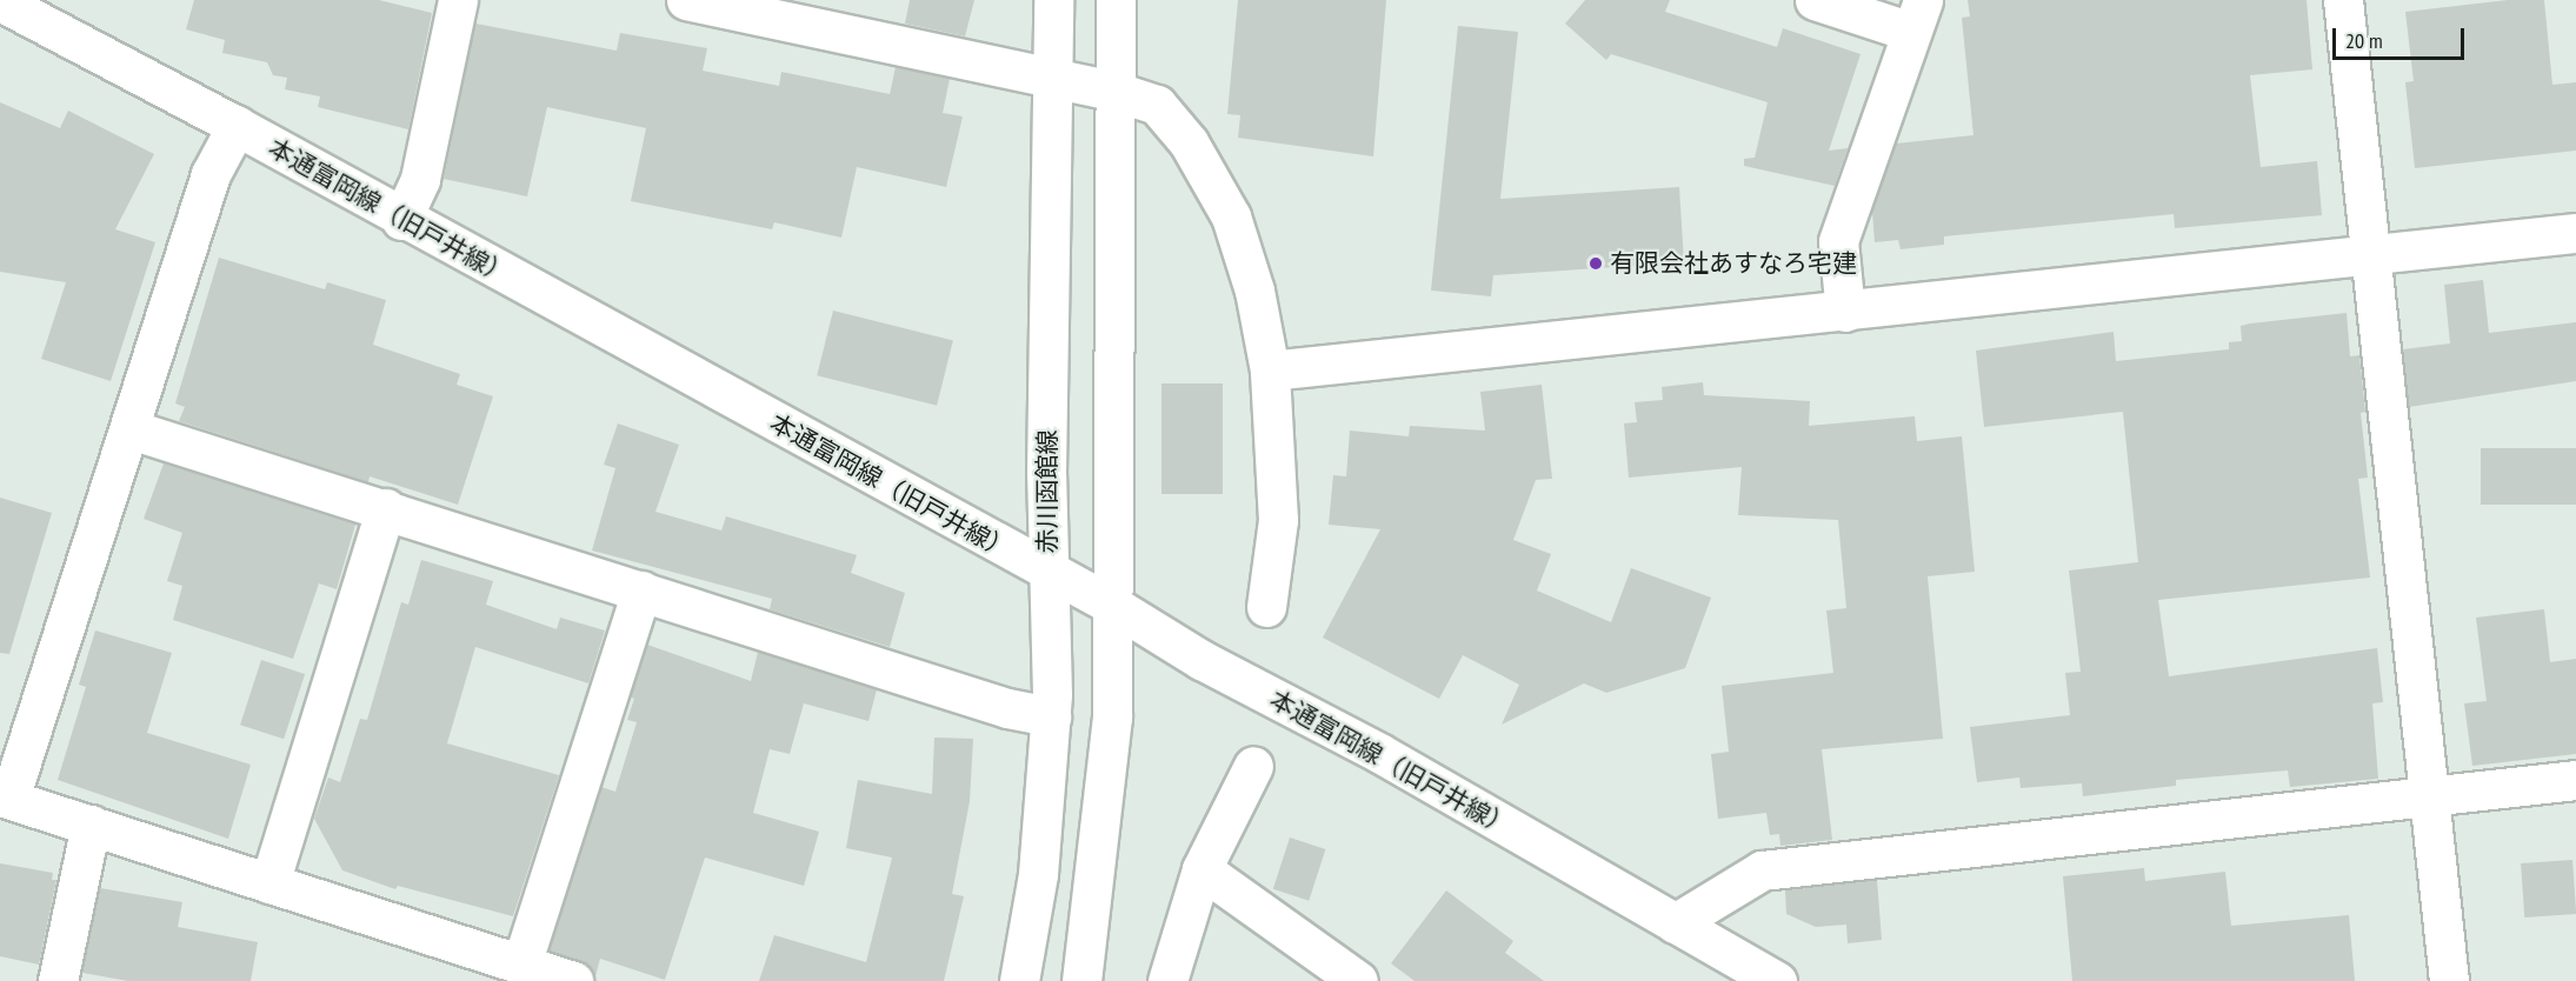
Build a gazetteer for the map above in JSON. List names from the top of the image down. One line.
{"streets":{"street":["本通富岡線（旧戸井線）","赤川函館線"]},"crossings":[["本通富岡線（旧戸井線）","赤川函館線"]],"places":["有限会社あすなろ宅建"],"scale_bar":"20 m"}
